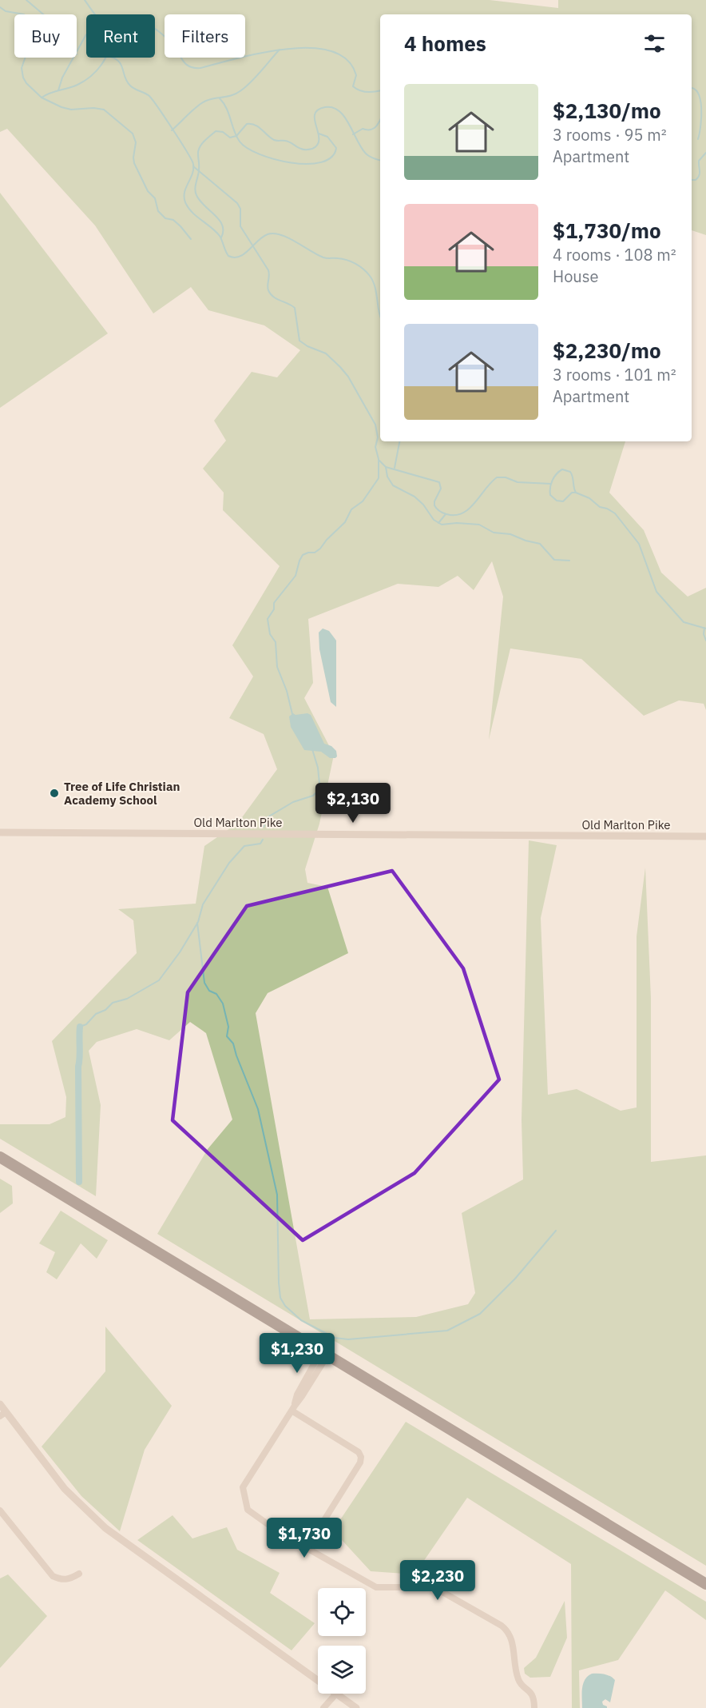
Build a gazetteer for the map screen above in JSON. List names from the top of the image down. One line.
{"streets":{"street":["Old Marlton Pike"]},"places":["Tree of Life Christian Academy School"],"page":{"chip":["Buy","Rent","Filters"],"heading":"4 homes","list":[{"name":"$2,130/mo","note":"3 rooms · 95 m² · Apartment"},{"name":"$1,730/mo","note":"4 rooms · 108 m² · House"},{"name":"$2,230/mo","note":"3 rooms · 101 m² · Apartment"}],"price":["$2,130","$1,230","$1,730","$2,230"]}}
